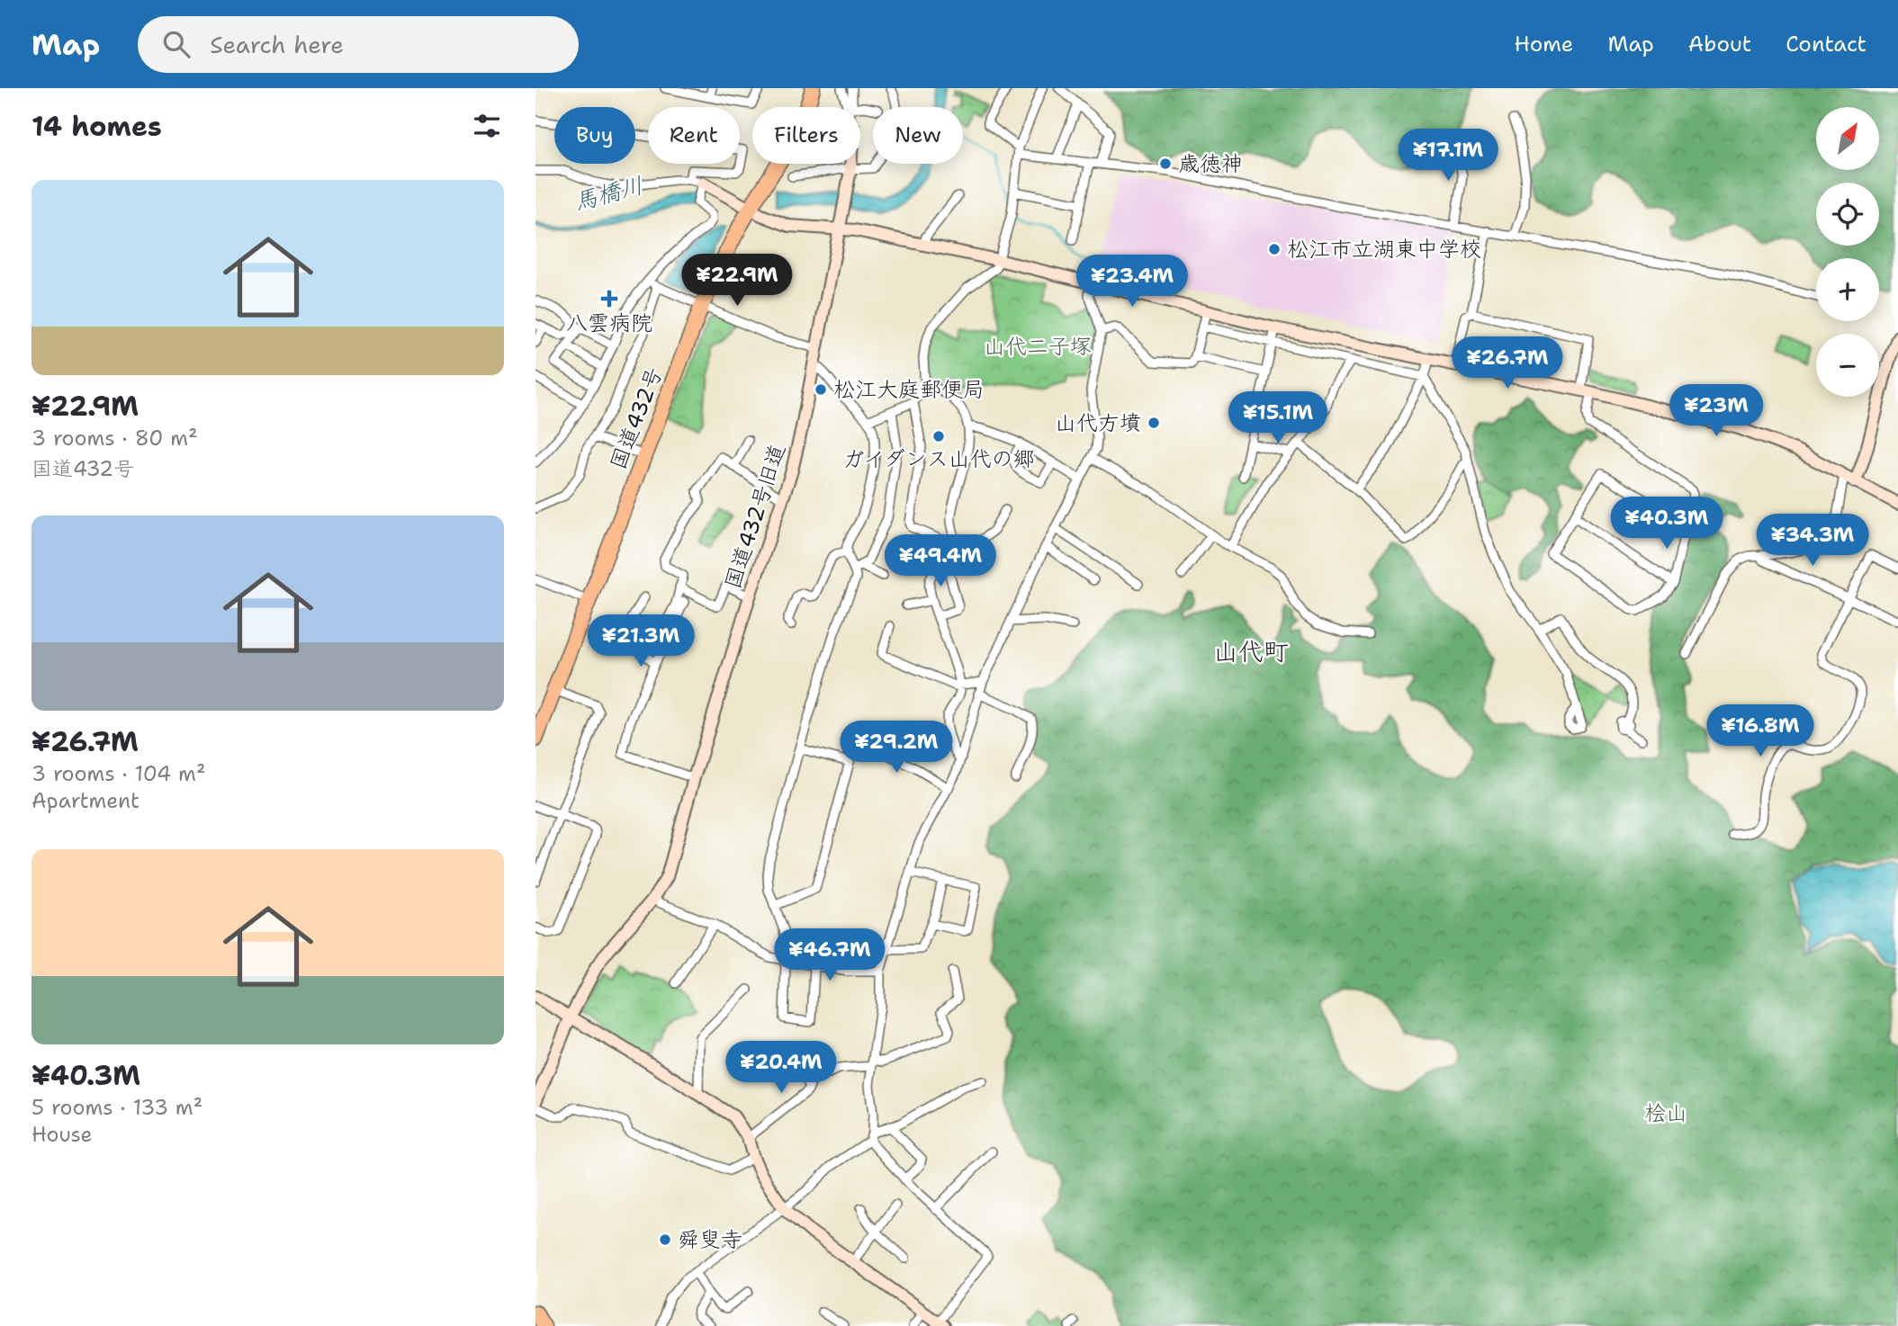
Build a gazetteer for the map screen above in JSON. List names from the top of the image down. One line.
{"streets":{"highway":["国道432号"],"street":["国道432号旧道"]},"districts":["山代町"],"water":["馬橋川"],"parks":["山代二子塚","桧山"],"places":{"other":["歳徳神","松江市立湖東中学校","松江大庭郵便局","山代方墳","ガイダンス山代の郷","舜叟寺"],"health":["八雲病院"]},"north":"top right","page":{"header":"Map","search":"Search here","nav":["Home","Map","About","Contact"],"heading":"14 homes","map_buttons":["+","−"],"chip":["Buy","Rent","Filters","New"],"price":["¥17.1M","¥22.9M","¥23.4M","¥26.7M","¥23M","¥15.1M","¥40.3M","¥34.3M","¥49.4M","¥21.3M","¥16.8M","¥29.2M","¥46.7M","¥20.4M"],"list":[{"name":"¥22.9M","note":"3 rooms · 80 m² · 国道432号"},{"name":"¥26.7M","note":"3 rooms · 104 m² · Apartment"},{"name":"¥40.3M","note":"5 rooms · 133 m² · House"}]}}
